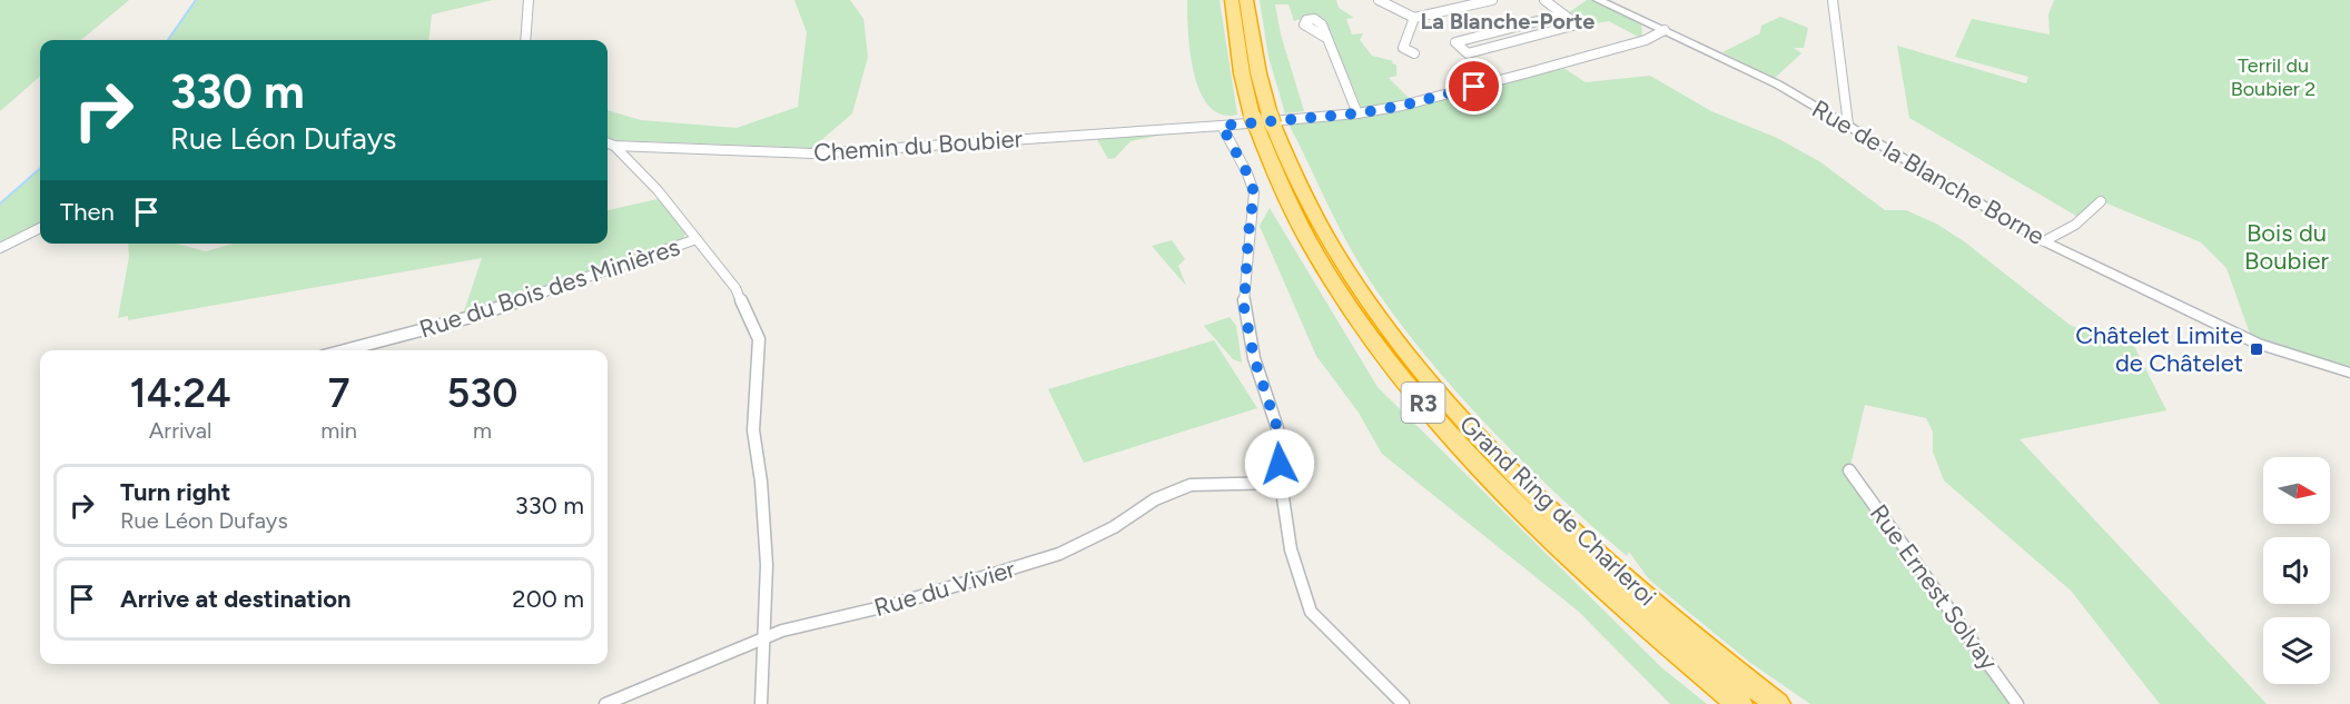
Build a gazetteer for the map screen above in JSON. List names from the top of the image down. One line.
{"streets":{"highway":["R3","Grand Ring de Charleroi"],"street":["Chemin du Boubier","Rue de la Blanche Borne","Rue du Bois des Minières","Rue Ernest Solvay","Rue du Vivier"]},"crossings":[["Chemin du Boubier","Rue de la Blanche Borne"],["Chemin du Boubier","Rue du Bois des Minières"],["Rue du Bois des Minières","Rue du Vivier"]],"districts":["La Blanche-Porte"],"parks":["Terril du Boubier 2","Bois du Boubier"],"places":{"transit":["Châtelet Limite de Châtelet"]},"north":"right","page":{"turn":["330 m","Rue Léon Dufays"],"then":"Then","eta":["14:24","Arrival","7","min","530","m"],"list":[{"name":"Turn right","note":"Rue Léon Dufays","value":"330 m"},{"name":"Arrive at destination","value":"200 m"}]}}
